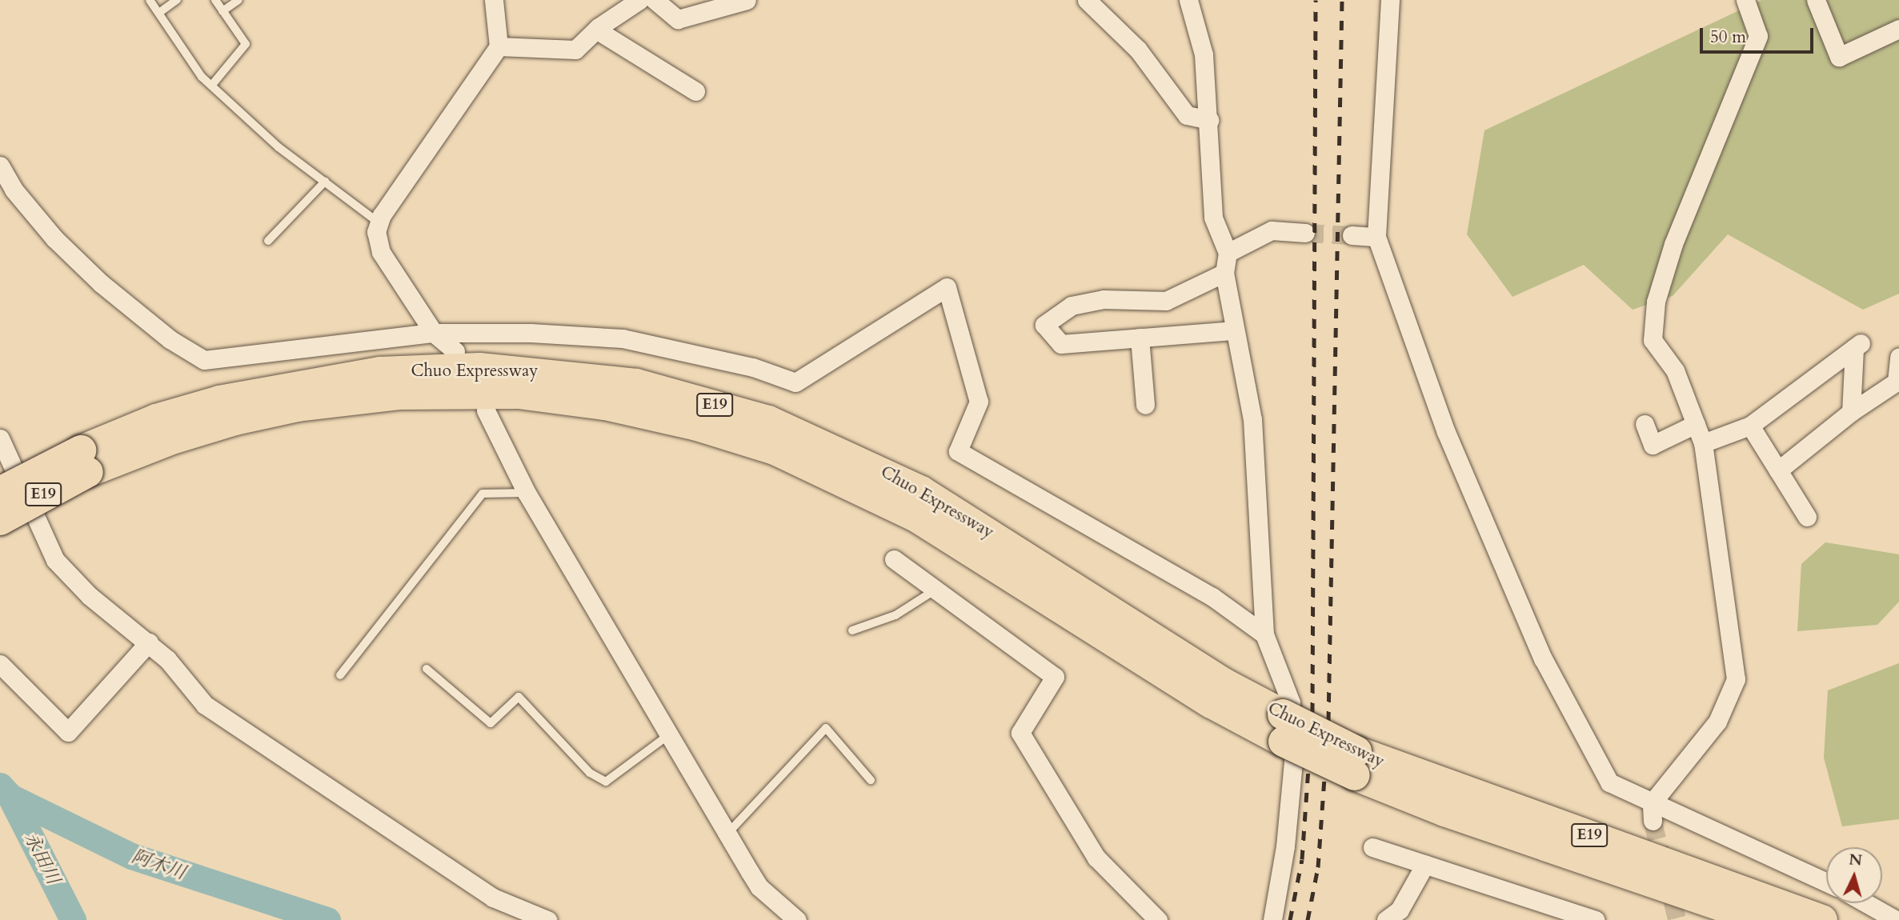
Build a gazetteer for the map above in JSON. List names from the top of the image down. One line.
{"streets":{"highway":["Chuo Expressway","E19"]},"water":["永田川","阿木川"],"scale_bar":"50 m","north":"top"}
